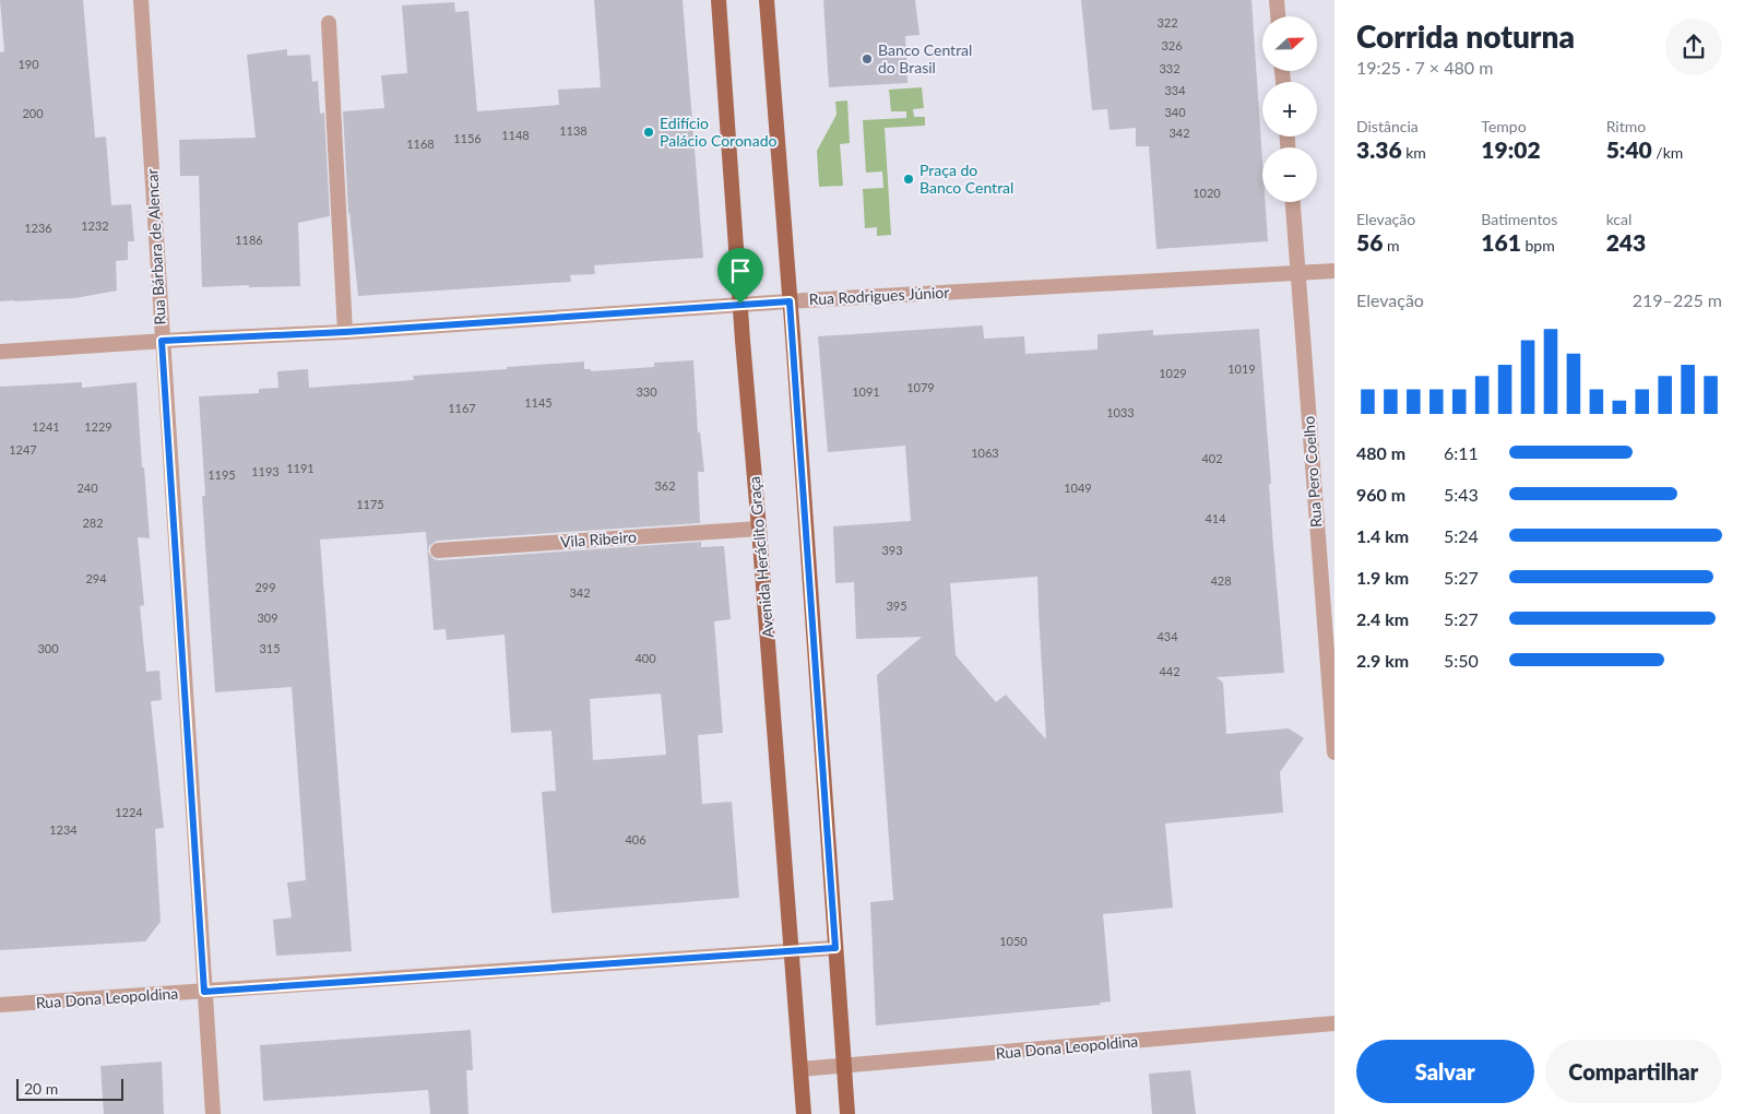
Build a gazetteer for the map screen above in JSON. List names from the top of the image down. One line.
{"streets":{"main road":["Avenida Heráclito Graça"],"street":["Rua Bárbara de Alencar","Rua Rodrigues Júnior","Rua Pero Coelho","Vila Ribeiro","Rua Dona Leopoldina"]},"crossings":[["Rua Bárbara de Alencar","Rua Rodrigues Júnior"],["Rua Bárbara de Alencar","Rua Dona Leopoldina"],["Rua Rodrigues Júnior","Rua Pero Coelho"],["Rua Rodrigues Júnior","Avenida Heráclito Graça"],["Vila Ribeiro","Avenida Heráclito Graça"],["Avenida Heráclito Graça","Rua Dona Leopoldina"]],"places":["Banco Central do Brasil","Edifício Palácio Coronado","Praça do Banco Central"],"house_numbers":["322","326","190","332","334","340","200","1138","342","1148","1156","1168","1020","1232","1236","1186","1019","1029","1079","330","1091","1145","1167","1033","1241","1229","1247","1063","402","1191","1193","1195","362","240","1049","1175","414","282","393","294","428","299","342","395","309","434","300","315","400","442","1224","1234","406","1050"],"scale_bar":"20 m","north":"right","page":{"heading":["Corrida noturna","19:25 · 7 × 480 m"],"map_buttons":["+","−"],"stats":[["Distância","3.36 km"],["Tempo","19:02"],["Ritmo","5:40 /km"],["Elevação","56 m"],["Batimentos","161 bpm"],["kcal","243"]],"chart":["Elevação","219–225 m"],"list":[{"name":"480 m","note":"6:11"},{"name":"960 m","note":"5:43"},{"name":"1.4 km","note":"5:24"},{"name":"1.9 km","note":"5:27"},{"name":"2.4 km","note":"5:27"},{"name":"2.9 km","note":"5:50"}],"buttons":["Salvar","Compartilhar"],"scale":"20 m"}}
